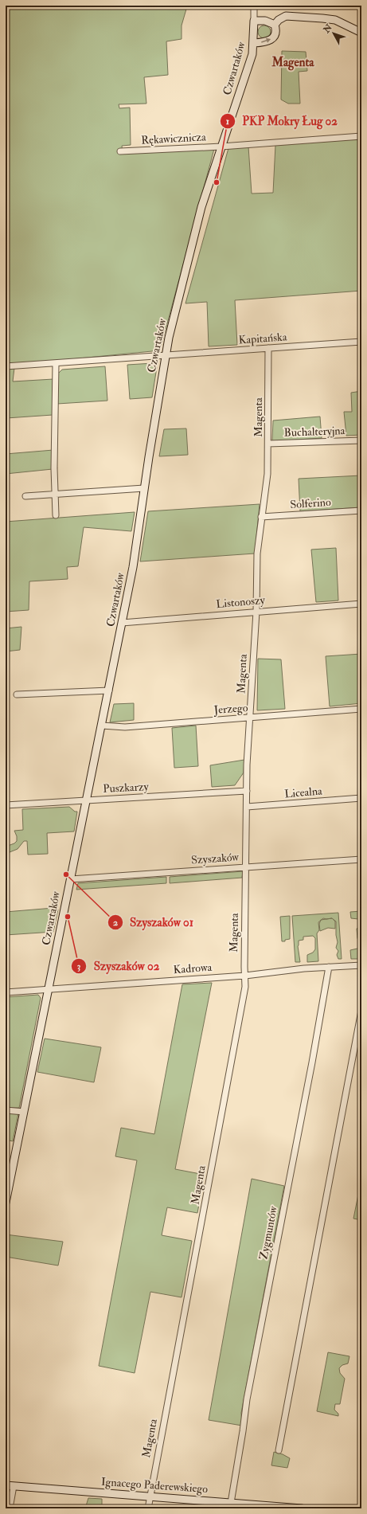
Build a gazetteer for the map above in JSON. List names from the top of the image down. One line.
{"streets":{"street":["Czwartaków","Rękawicznicza","Kapitańska","Magenta","Buchalteryjna","Solferino","Listonoszy","Jerzego","Puszkarzy","Licealna","Szyszaków","Kadrowa","Zygmuntów","Ignacego Paderewskiego"]},"crossings":[["Czwartaków","Rękawicznicza"],["Czwartaków","Kapitańska"],["Czwartaków","Listonoszy"],["Czwartaków","Jerzego"],["Czwartaków","Puszkarzy"],["Czwartaków","Szyszaków"],["Czwartaków","Kadrowa"],["Kapitańska","Magenta"],["Magenta","Buchalteryjna"],["Magenta","Solferino"],["Magenta","Listonoszy"],["Magenta","Jerzego"],["Magenta","Puszkarzy"],["Magenta","Licealna"],["Magenta","Szyszaków"],["Magenta","Kadrowa"],["Magenta","Ignacego Paderewskiego"],["Kadrowa","Zygmuntów"],["Zygmuntów","Ignacego Paderewskiego"]],"districts":["Magenta"],"places":["PKP Mokry Ług 02","Szyszaków 01","Szyszaków 02"],"north":"top left"}
